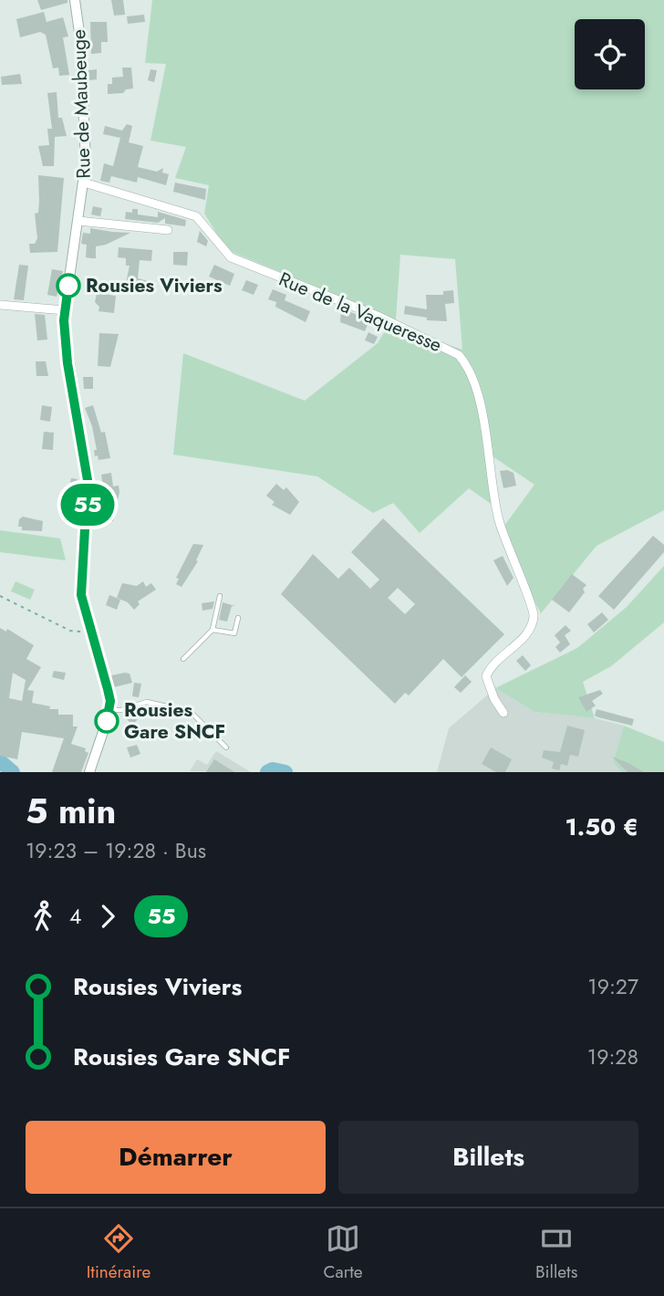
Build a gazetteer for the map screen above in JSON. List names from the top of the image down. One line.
{"streets":{"street":["Rue de Maubeuge","Rue de la Vaqueresse"]},"crossings":[["Rue de Maubeuge","Rue de la Vaqueresse"]],"places":["Rousies Viviers","Rousies Gare SNCF"],"lines":["bus line 55"],"page":{"on_map":"55","heading":["5 min","19:23 – 19:28 · Bus","1.50 €"],"legs":["4","55"],"list":[{"name":"Rousies Viviers","value":"19:27"},{"name":"Rousies Gare SNCF","value":"19:28"}],"buttons":["Démarrer","Billets"],"tabs":["Itinéraire","Carte","Billets"]}}
